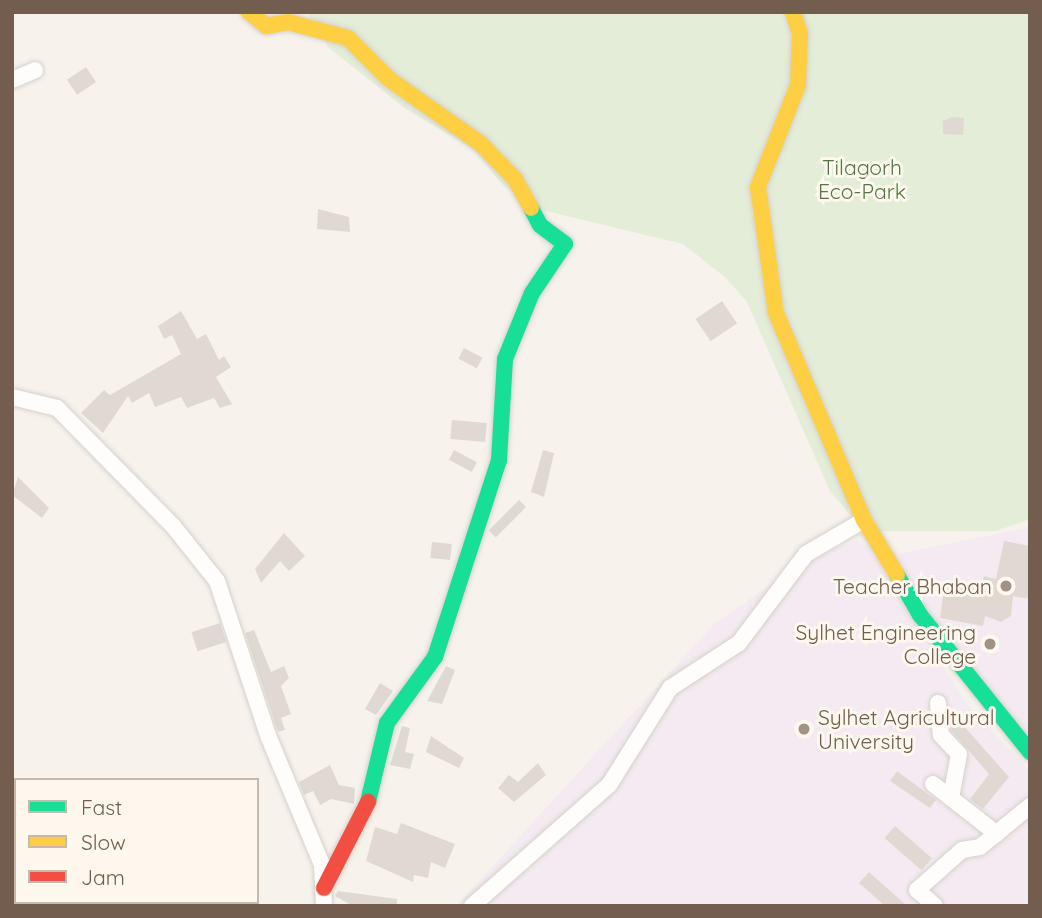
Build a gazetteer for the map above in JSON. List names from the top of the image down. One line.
{"parks":["Tilagorh Eco-Park"],"places":["Teacher Bhaban","Sylhet Engineering College","Sylhet Agricultural University"],"legend":["Fast","Slow","Jam"]}
